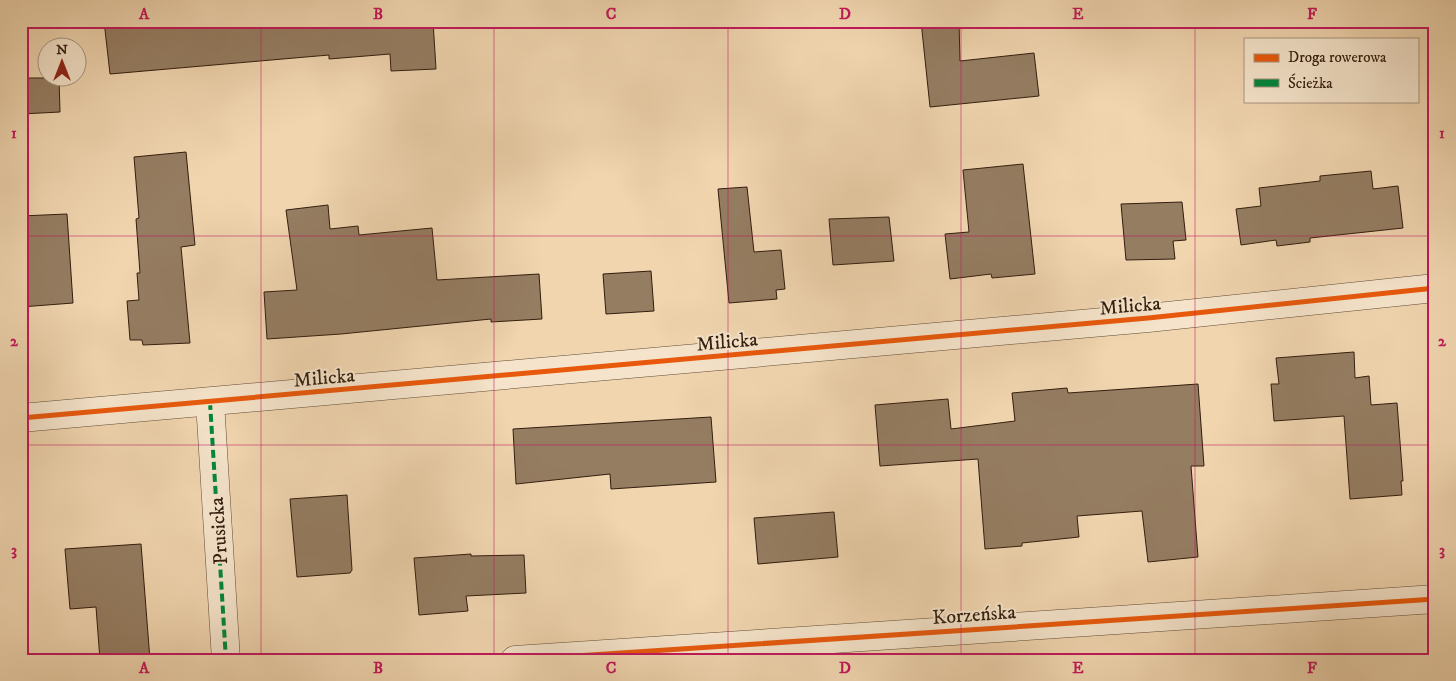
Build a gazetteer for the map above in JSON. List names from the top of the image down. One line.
{"streets":{"street":["Milicka","Prusicka","Korzeńska"]},"crossings":[["Milicka","Prusicka"]],"legend":["Droga rowerowa","Ścieżka"],"north":"top","grid":{"columns":["A","B","C","D","E","F"],"rows":["1","2","3"]}}
